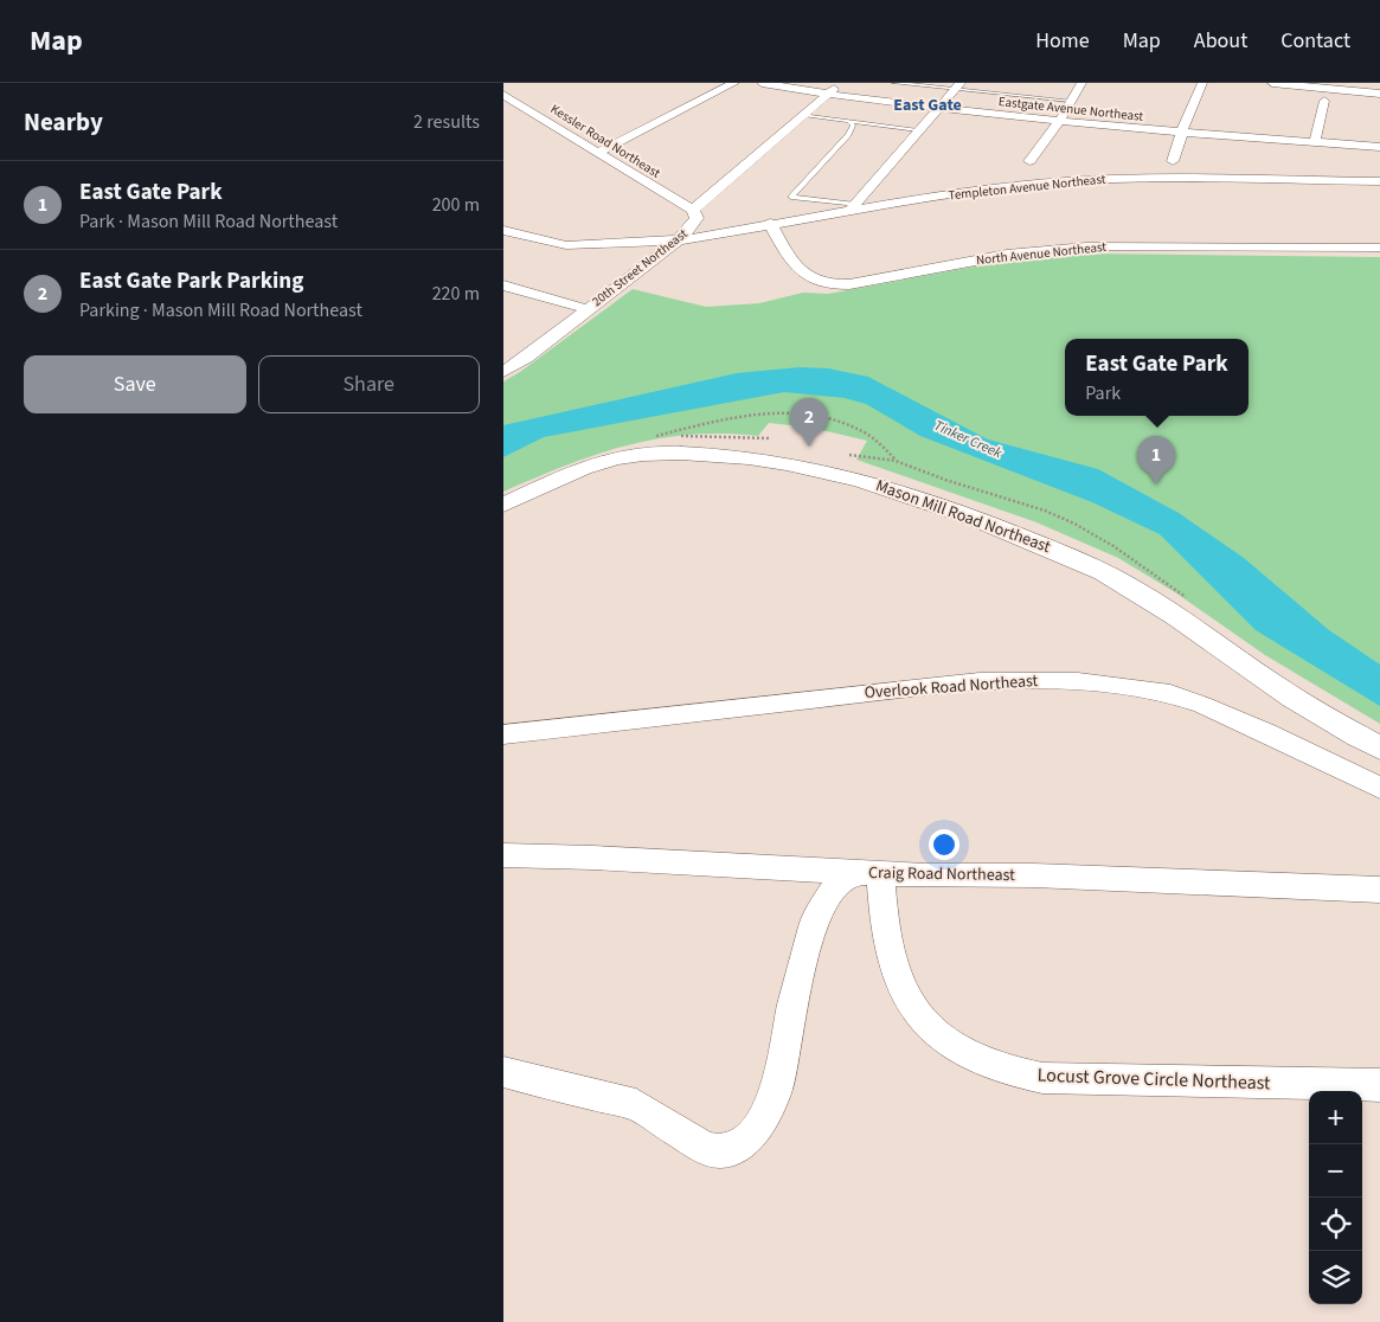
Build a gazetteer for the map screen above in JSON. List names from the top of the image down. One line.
{"streets":{"street":["Eastgate Avenue Northeast","Kessler Road Northeast","Templeton Avenue Northeast","North Avenue Northeast","20th Street Northeast","Mason Mill Road Northeast","Overlook Road Northeast","Craig Road Northeast","Locust Grove Circle Northeast"]},"crossings":[["Eastgate Avenue Northeast","20th Street Northeast"],["Kessler Road Northeast","20th Street Northeast"],["Templeton Avenue Northeast","North Avenue Northeast"],["Templeton Avenue Northeast","20th Street Northeast"],["Craig Road Northeast","Locust Grove Circle Northeast"]],"districts":["East Gate"],"water":["Tinker Creek"],"page":{"header":"Map","nav":["Home","Map","About","Contact"],"heading":["Nearby","2 results"],"list":[{"mark":"1","name":"East Gate Park","note":"Park · Mason Mill Road Northeast","value":"200 m"},{"mark":"2","name":"East Gate Park Parking","note":"Parking · Mason Mill Road Northeast","value":"220 m"}],"buttons":["Save","Share"],"popup":["East Gate Park","Park"],"pins":["2","1"],"map_buttons":["+","−"]}}
